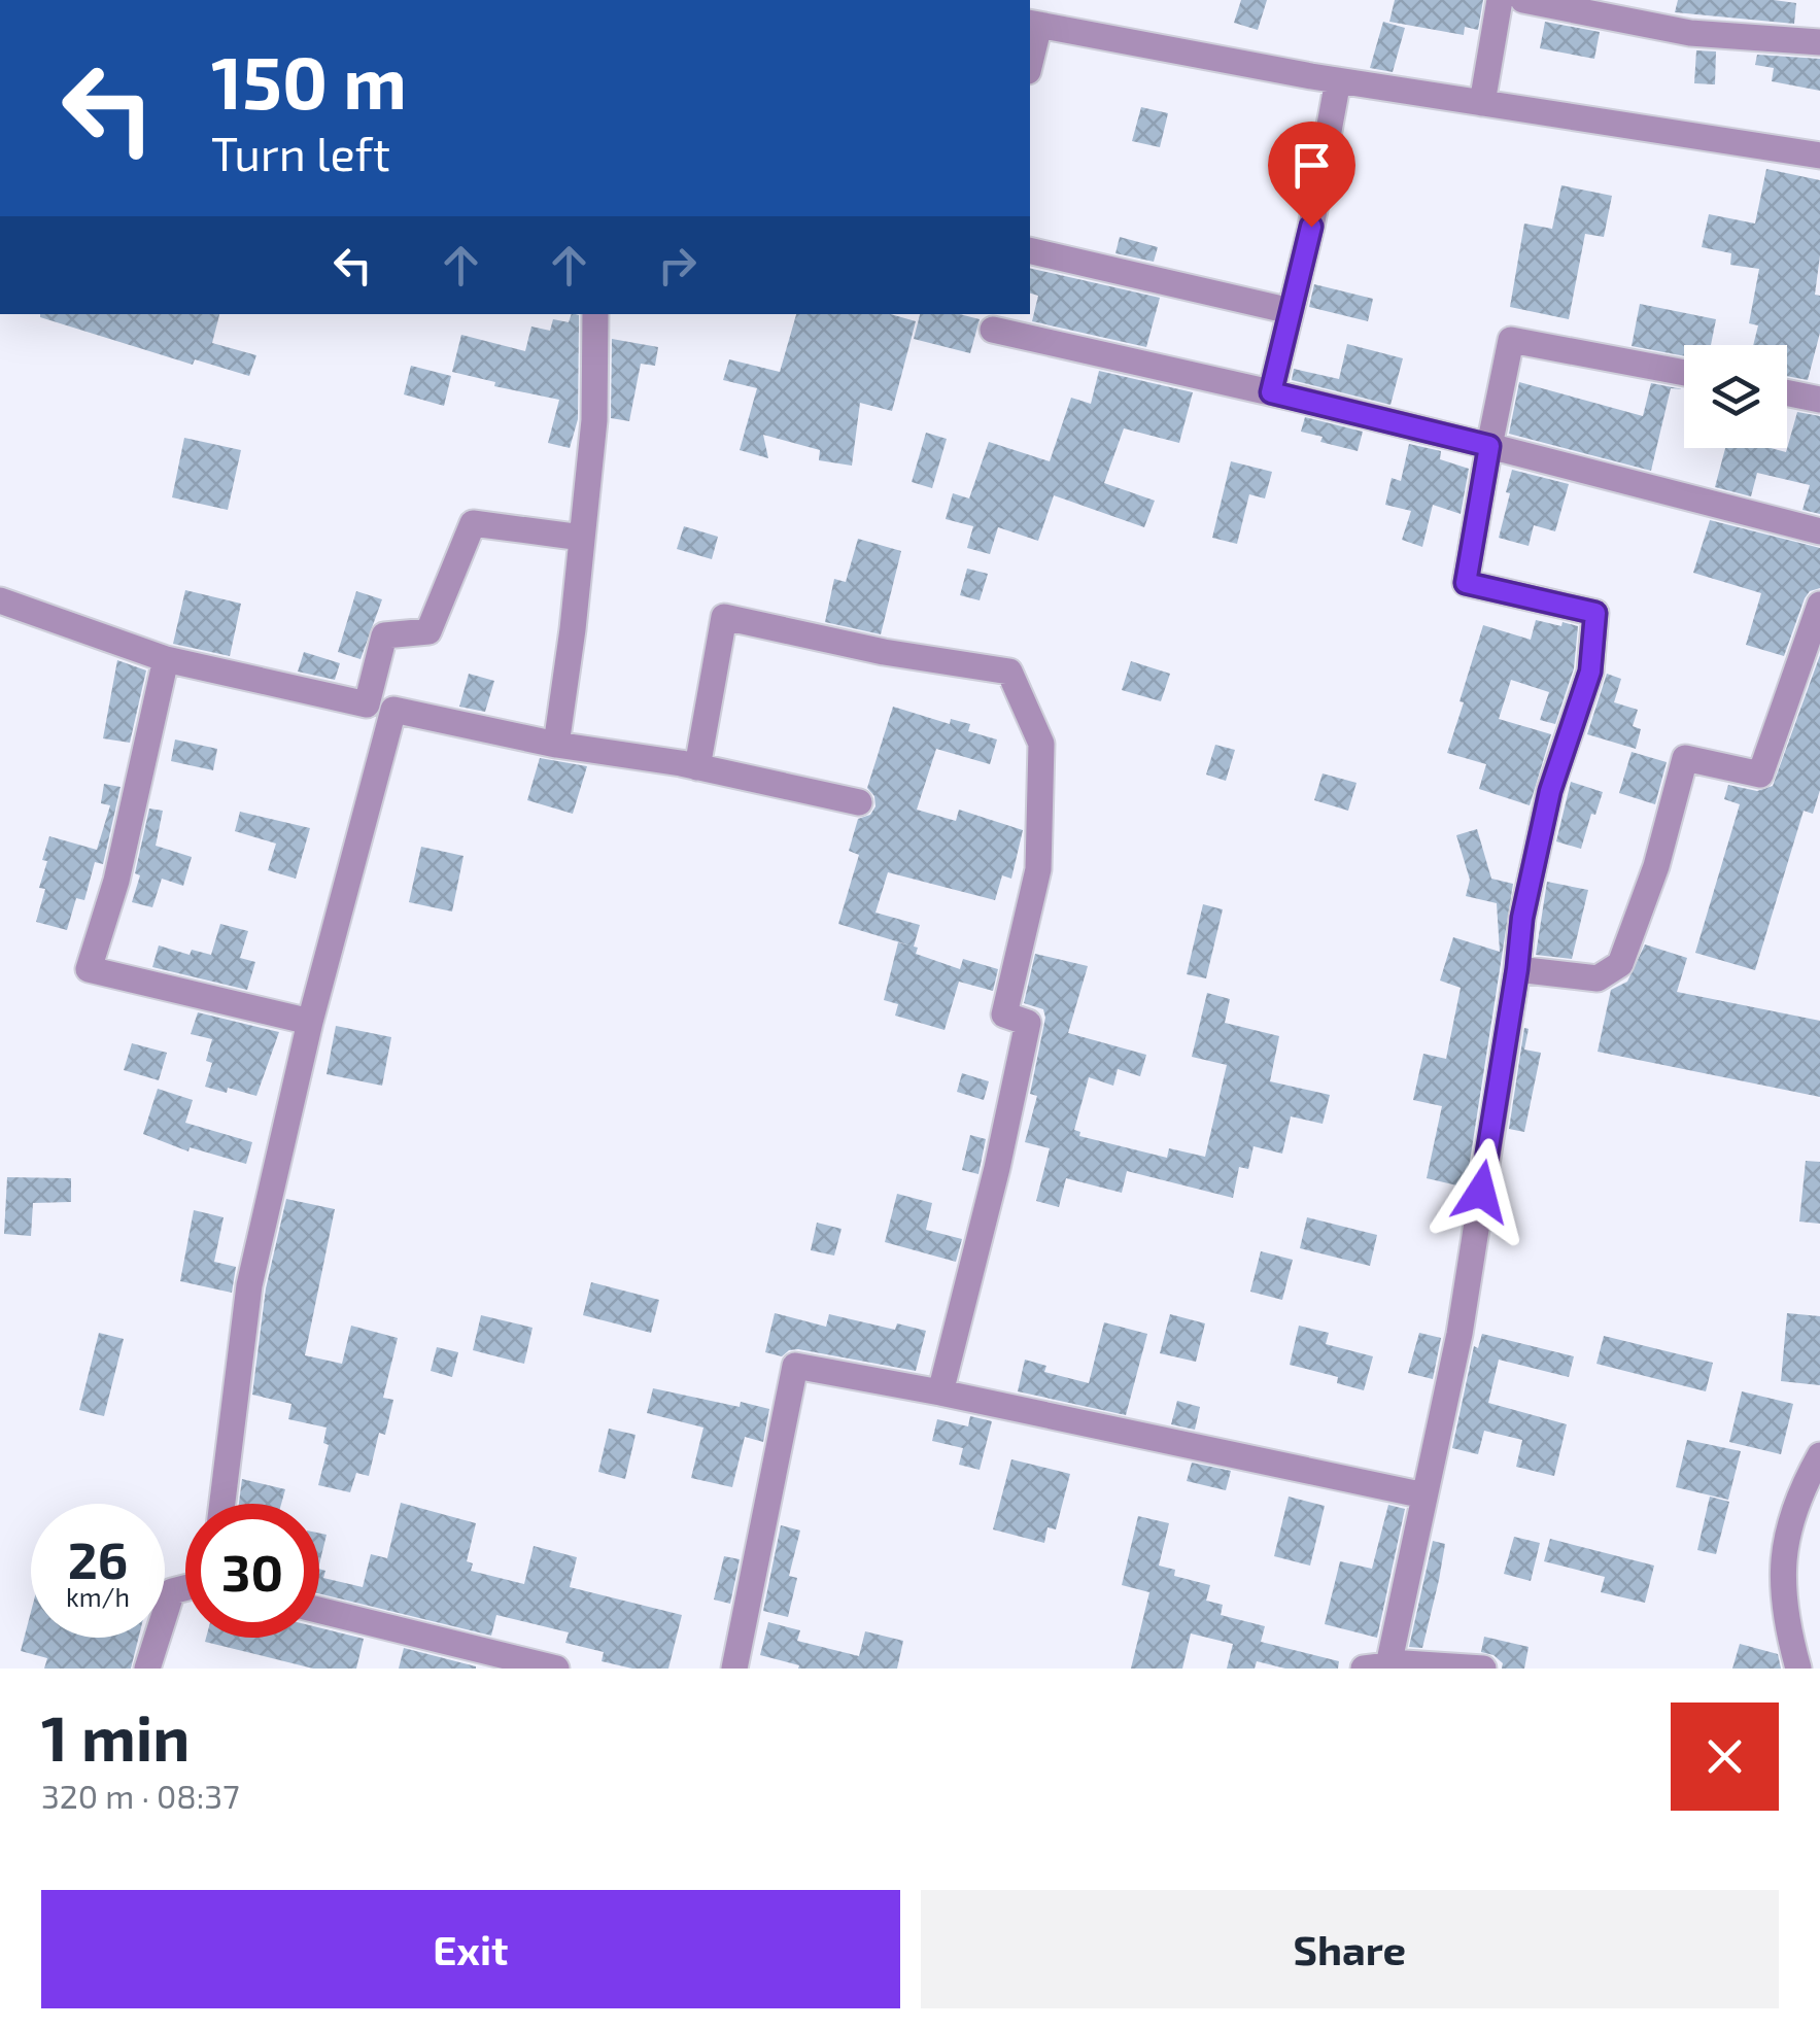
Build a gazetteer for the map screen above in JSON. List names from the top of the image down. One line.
{"page":{"turn":["150 m","Turn left"],"speed":"26 km/h","limit":"30","heading":["1 min","320 m · 08:37"],"buttons":["Exit","Share"]}}
